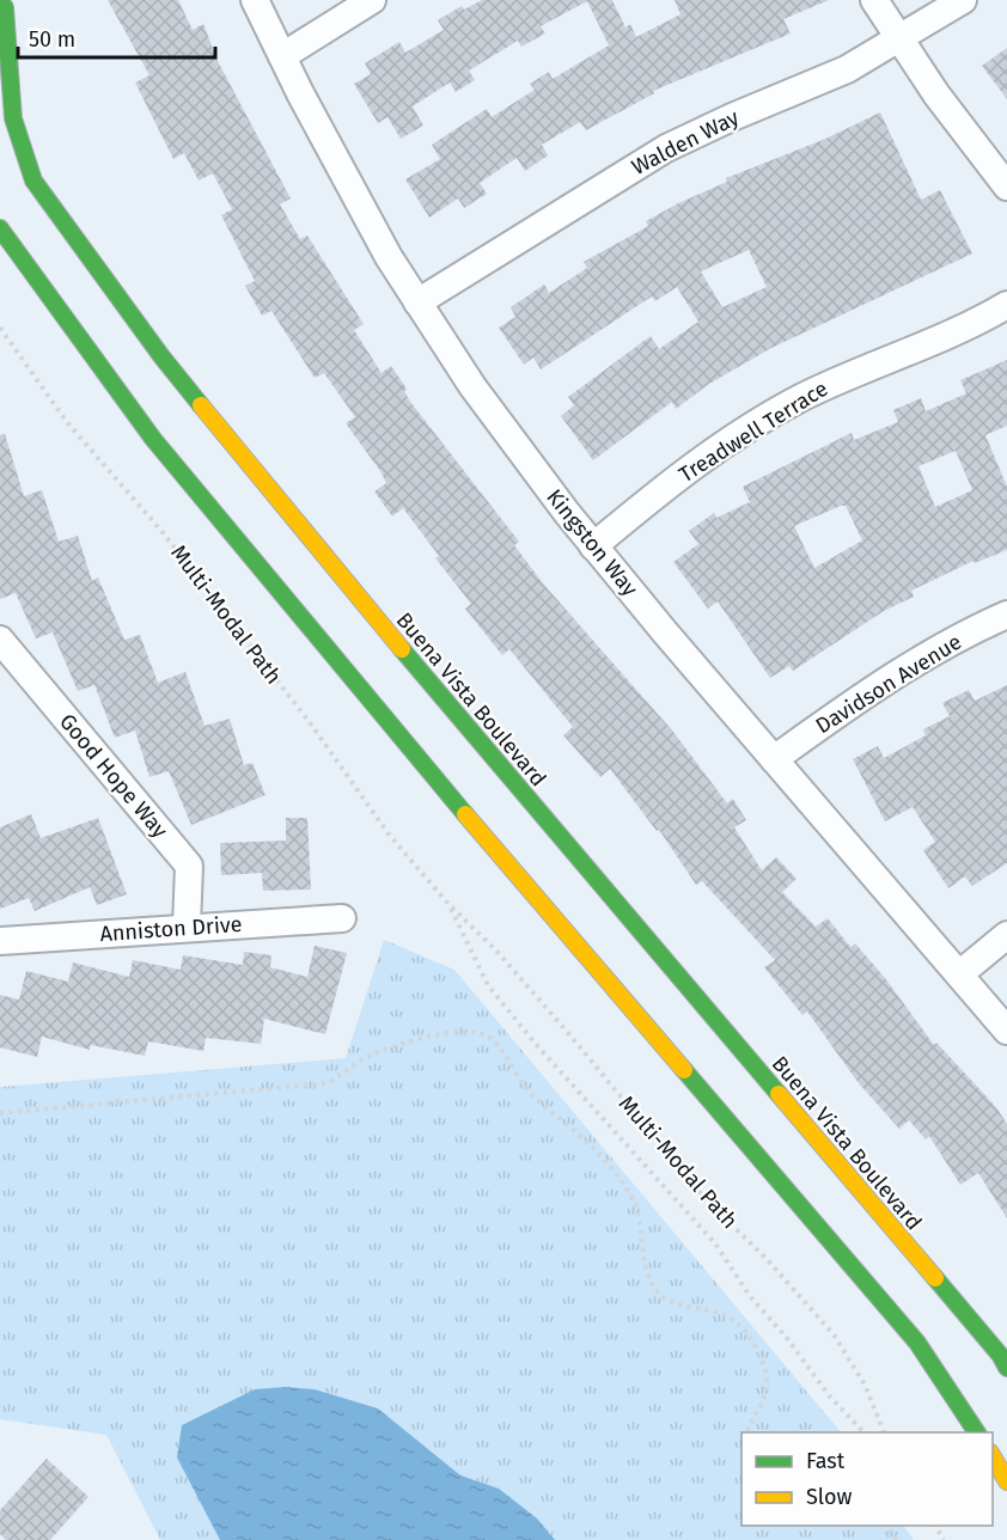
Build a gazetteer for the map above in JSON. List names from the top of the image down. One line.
{"streets":{"main road":["Buena Vista Boulevard"],"street":["Walden Way","Treadwell Terrace","Kingston Way","Davidson Avenue","Good Hope Way","Anniston Drive"],"path":["Multi-Modal Path"]},"crossings":[["Walden Way","Kingston Way"],["Treadwell Terrace","Kingston Way"],["Kingston Way","Davidson Avenue"],["Good Hope Way","Anniston Drive"]],"legend":["Fast","Slow"],"scale_bar":"50 m"}
